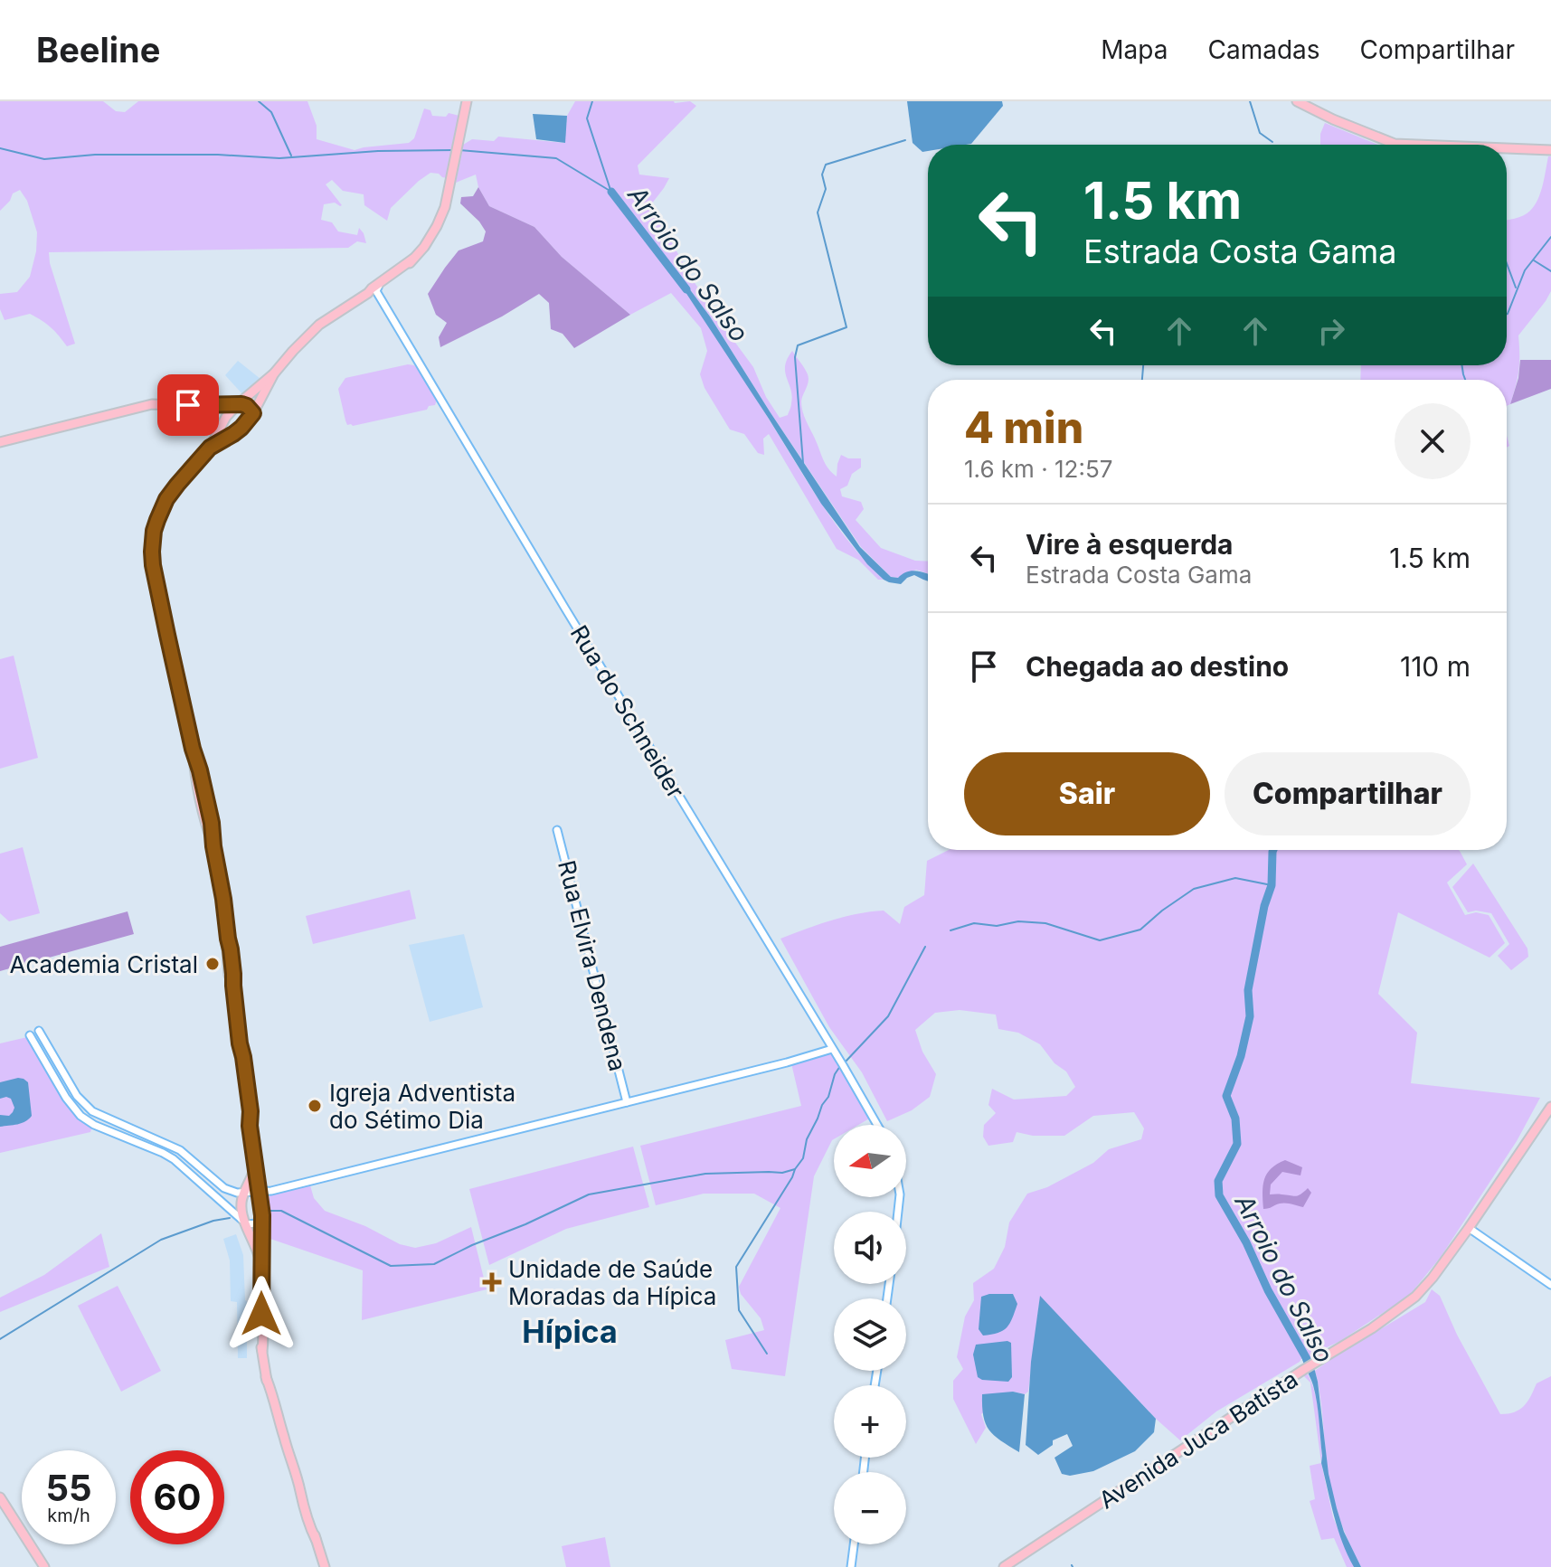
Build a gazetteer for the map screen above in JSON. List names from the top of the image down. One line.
{"streets":{"main road":["Avenida Juca Batista"],"street":["Rua do Schneider","Rua Elvira Dendena"]},"districts":["Hípica"],"water":["Arroio do Salso"],"places":{"other":["Academia Cristal","Igreja Adventista do Sétimo Dia"],"health":["Unidade de Saúde Moradas da Hípica"]},"north":"left","page":{"header":"Beeline","nav":["Mapa","Camadas","Compartilhar"],"turn":["1.5 km","Estrada Costa Gama"],"heading":["4 min","1.6 km · 12:57"],"list":[{"name":"Vire à esquerda","note":"Estrada Costa Gama","value":"1.5 km"},{"name":"Chegada ao destino","value":"110 m"}],"buttons":["Sair","Compartilhar"],"map_buttons":["+","−"],"speed":"55 km/h","limit":"60"}}
